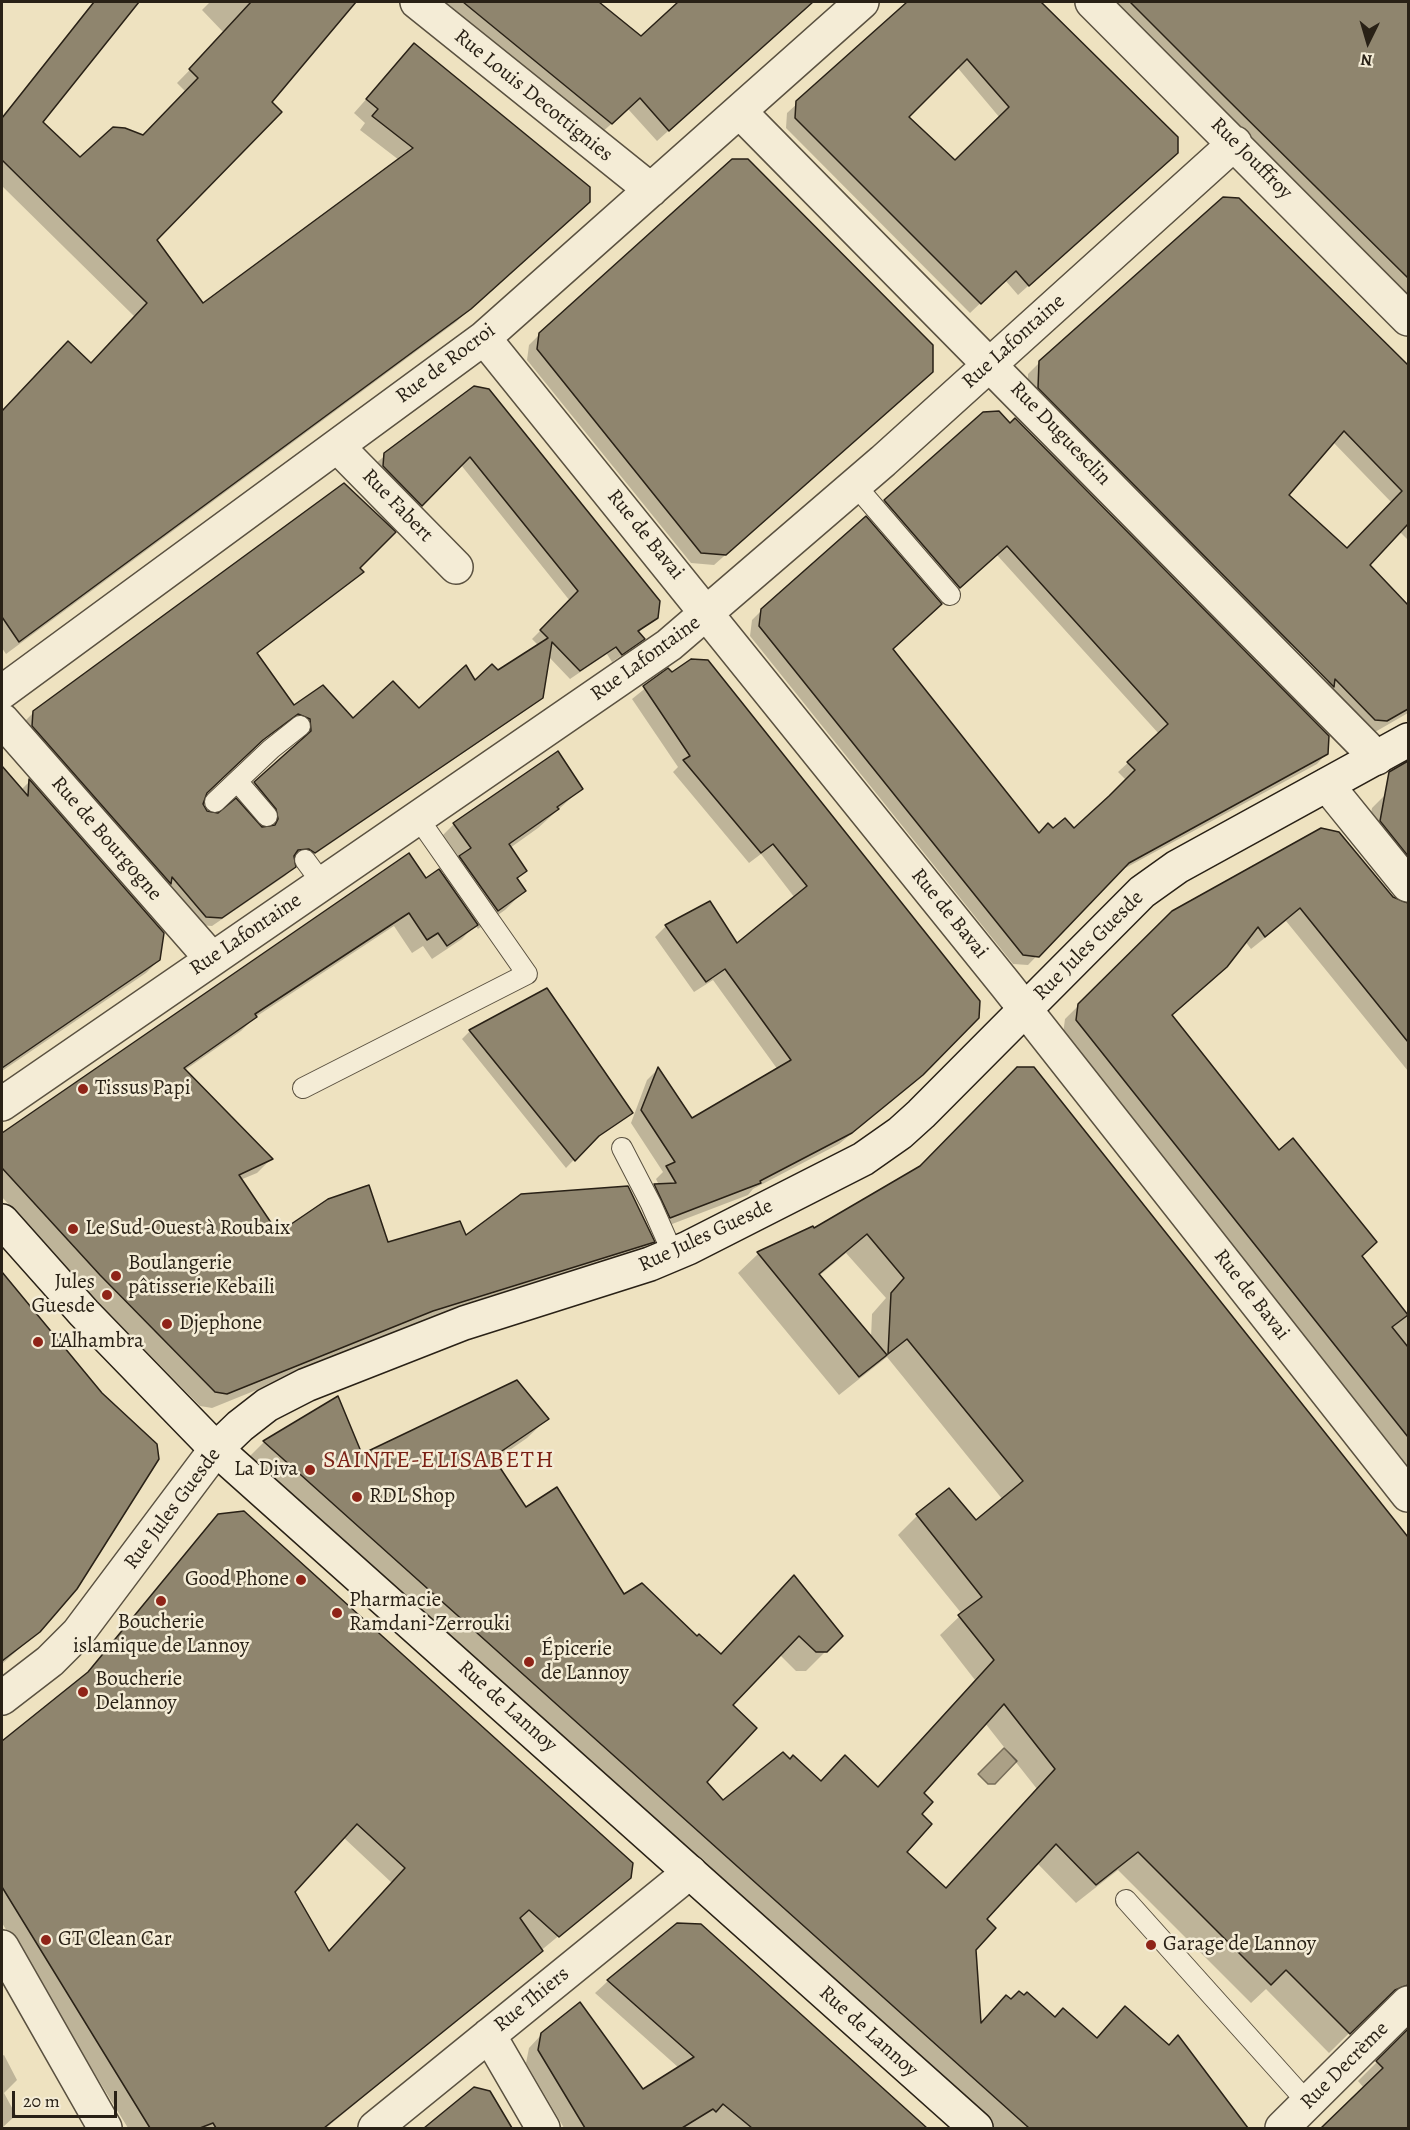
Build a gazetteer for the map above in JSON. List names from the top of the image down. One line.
{"streets":{"street":["Rue Louis Decottignies","Rue Jouffroy","Rue Lafontaine","Rue de Rocroi","Rue Duguesclin","Rue Fabert","Rue de Bavai","Rue de Bourgogne","Rue Jules Guesde","Rue de Lannoy","Rue Thiers","Rue Decrème"]},"crossings":[["Rue Louis Decottignies","Rue de Rocroi"],["Rue Jouffroy","Rue Lafontaine"],["Rue Lafontaine","Rue Duguesclin"],["Rue Lafontaine","Rue de Bavai"],["Rue Lafontaine","Rue de Bourgogne"],["Rue de Rocroi","Rue Duguesclin"],["Rue de Rocroi","Rue Fabert"],["Rue de Rocroi","Rue de Bavai"],["Rue Duguesclin","Rue Jules Guesde"],["Rue de Bavai","Rue Jules Guesde"],["Rue Jules Guesde","Rue de Lannoy"],["Rue de Lannoy","Rue Thiers"]],"districts":["SAINTE-ELISABETH"],"places":["Tissus Papi","Le Sud-Ouest à Roubaix","Boulangerie pâtisserie Kebaili","Jules Guesde","Djephone","L'Alhambra","La Diva","RDL Shop","Good Phone","Boucherie islamique de Lannoy","Pharmacie Ramdani-Zerrouki","Épicerie de Lannoy","Boucherie Delannoy","GT Clean Car","Garage de Lannoy"],"scale_bar":"20 m","north":"bottom"}
